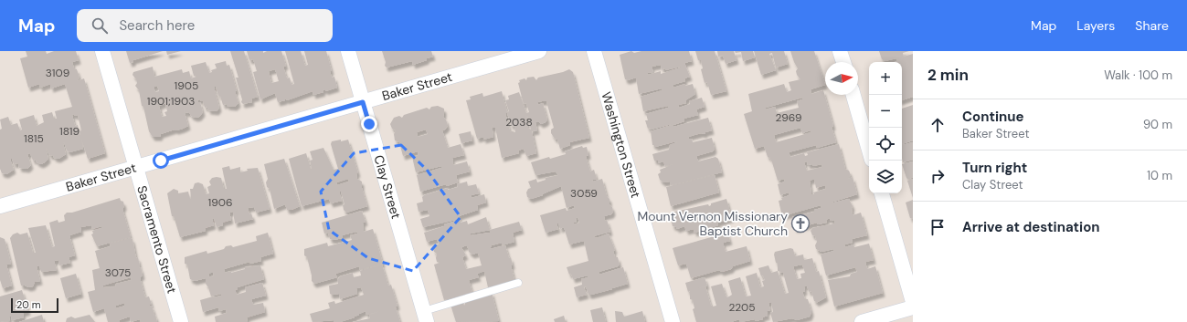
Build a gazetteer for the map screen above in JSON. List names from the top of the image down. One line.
{"streets":{"street":["Baker Street","Washington Street","Clay Street","Sacramento Street"]},"crossings":[["Baker Street","Clay Street"],["Baker Street","Sacramento Street"]],"places":{"church":["Mount Vernon Missionary Baptist Church"]},"house_numbers":["3109","1905","1901;1903","2969","2038","1819","1815","3059","1906","3075","2205"],"scale_bar":"20 m","north":"right","page":{"header":"Map","search":"Search here","nav":["Map","Layers","Share"],"heading":["2 min","Walk · 100 m"],"map_buttons":["+","−"],"list":[["Continue","Baker Street","90 m"],["Turn right","Clay Street","10 m"],"Arrive at destination"],"scale":"20 m"}}
